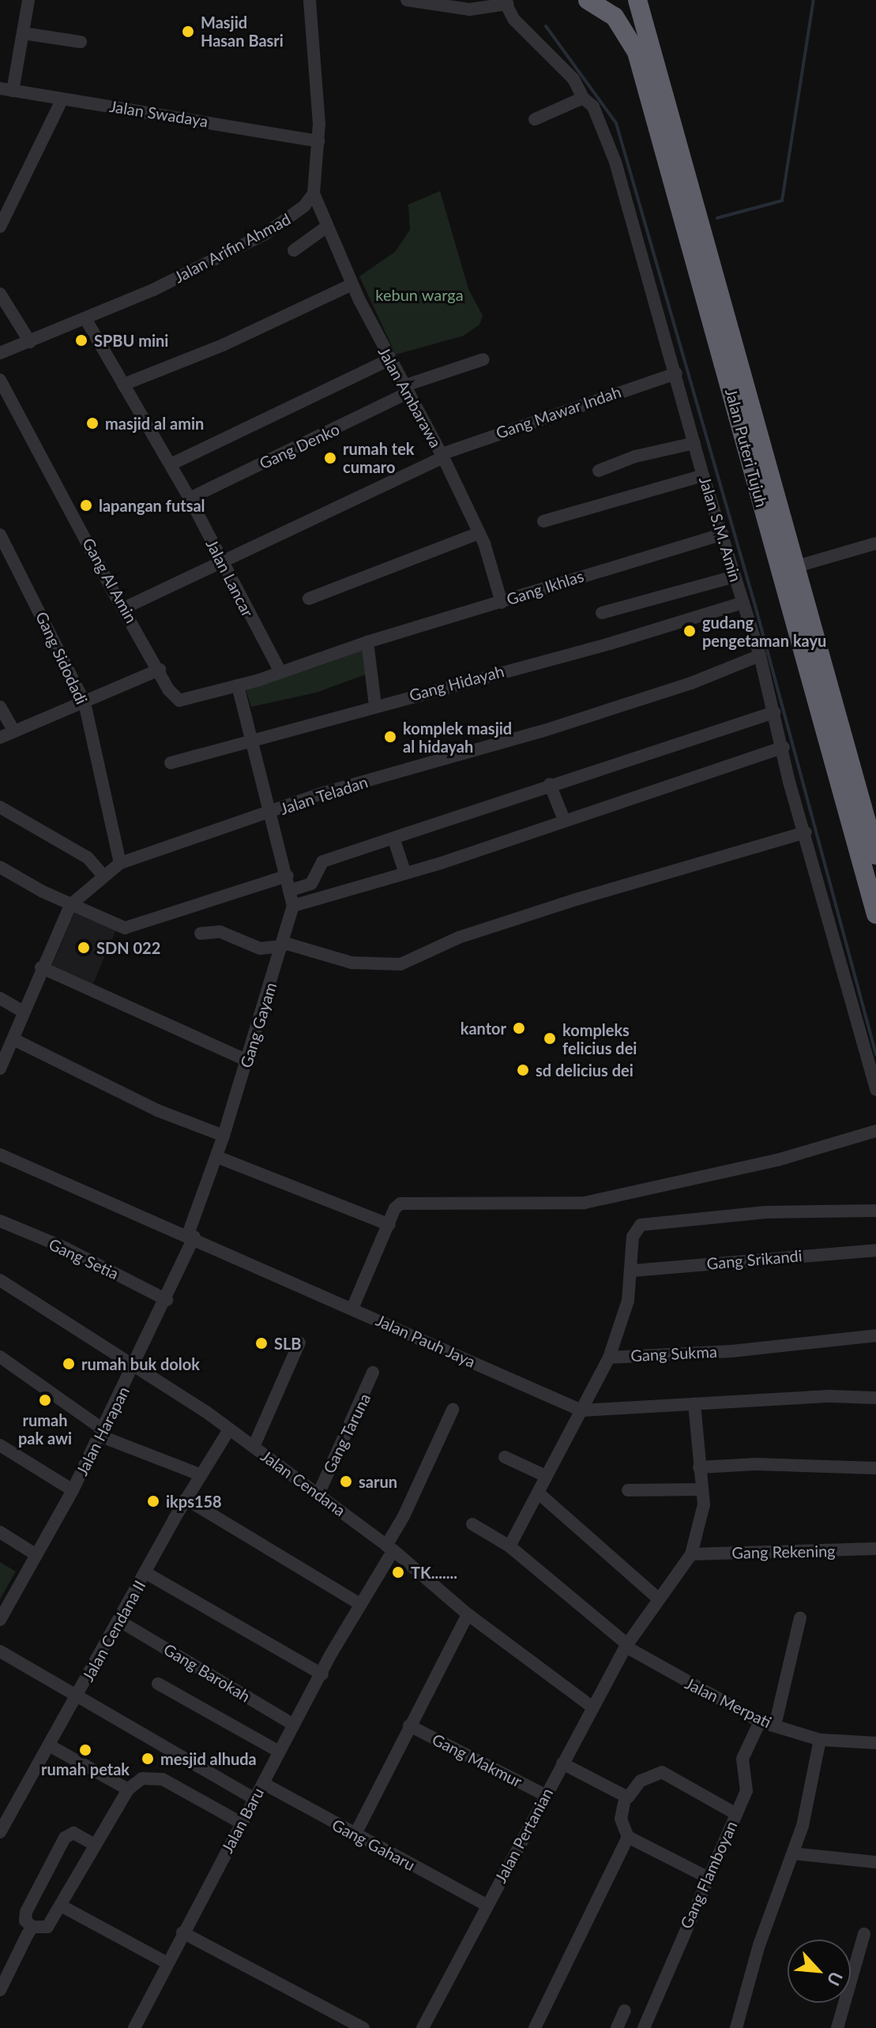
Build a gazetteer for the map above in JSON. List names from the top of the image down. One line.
{"streets":{"highway":["Jalan Puteri Tujuh"],"street":["Jalan Swadaya","Jalan Arifin Ahmad","Jalan Ambarawa","Gang Mawar Indah","Gang Denko","Jalan S.M. Amin","Jalan Lancar","Gang Al Amin","Gang Ikhlas","Gang Sidodadi","Gang Hidayah","Jalan Teladan","Gang Gayam","Gang Setia","Gang Srikandi","Jalan Pauh Jaya","Gang Sukma","Jalan Harapan","Gang Taruna","Jalan Cendana","Gang Rekening","Jalan Cendana II","Gang Barokah","Jalan Merpati","Gang Makmur","Jalan Baru","Jalan Pertanian","Gang Gaharu","Gang Flamboyan"]},"crossings":[["Jalan Arifin Ahmad","Jalan Ambarawa"],["Jalan Arifin Ahmad","Jalan Lancar"],["Jalan Ambarawa","Gang Mawar Indah"],["Jalan Ambarawa","Gang Denko"],["Jalan Ambarawa","Gang Ikhlas"],["Gang Mawar Indah","Jalan S.M. Amin"],["Gang Mawar Indah","Jalan Lancar"],["Gang Mawar Indah","Gang Al Amin"],["Gang Denko","Jalan Lancar"],["Jalan S.M. Amin","Gang Ikhlas"],["Jalan S.M. Amin","Gang Hidayah"],["Jalan S.M. Amin","Jalan Teladan"],["Jalan Lancar","Gang Ikhlas"],["Gang Al Amin","Gang Ikhlas"],["Gang Ikhlas","Gang Gayam"],["Gang Sidodadi","Jalan Teladan"],["Gang Hidayah","Gang Gayam"],["Jalan Teladan","Gang Gayam"],["Gang Gayam","Jalan Pauh Jaya"],["Gang Gayam","Jalan Harapan"],["Gang Setia","Jalan Harapan"],["Jalan Pauh Jaya","Gang Sukma"],["Jalan Pauh Jaya","Jalan Harapan"],["Jalan Pauh Jaya","Jalan Pertanian"],["Gang Sukma","Jalan Merpati"],["Jalan Harapan","Jalan Cendana"],["Gang Taruna","Jalan Cendana"],["Jalan Cendana","Jalan Cendana II"],["Jalan Cendana","Jalan Baru"],["Jalan Cendana","Jalan Pertanian"],["Gang Rekening","Jalan Pertanian"],["Jalan Cendana II","Gang Barokah"],["Gang Barokah","Jalan Baru"],["Jalan Merpati","Jalan Pertanian"],["Jalan Merpati","Gang Flamboyan"],["Gang Makmur","Jalan Pertanian"],["Jalan Baru","Gang Gaharu"],["Jalan Pertanian","Gang Gaharu"]],"parks":["kebun warga"],"places":["Masjid Hasan Basri","SPBU mini","masjid al amin","rumah tek cumaro","lapangan futsal","gudang pengetaman kayu","komplek masjid al hidayah","SDN 022","kantor","kompleks felicius dei","sd delicius dei","SLB","rumah buk dolok","rumah pak awi","sarun","ikps158","TK.......","rumah petak","mesjid alhuda"],"north":"bottom right"}
